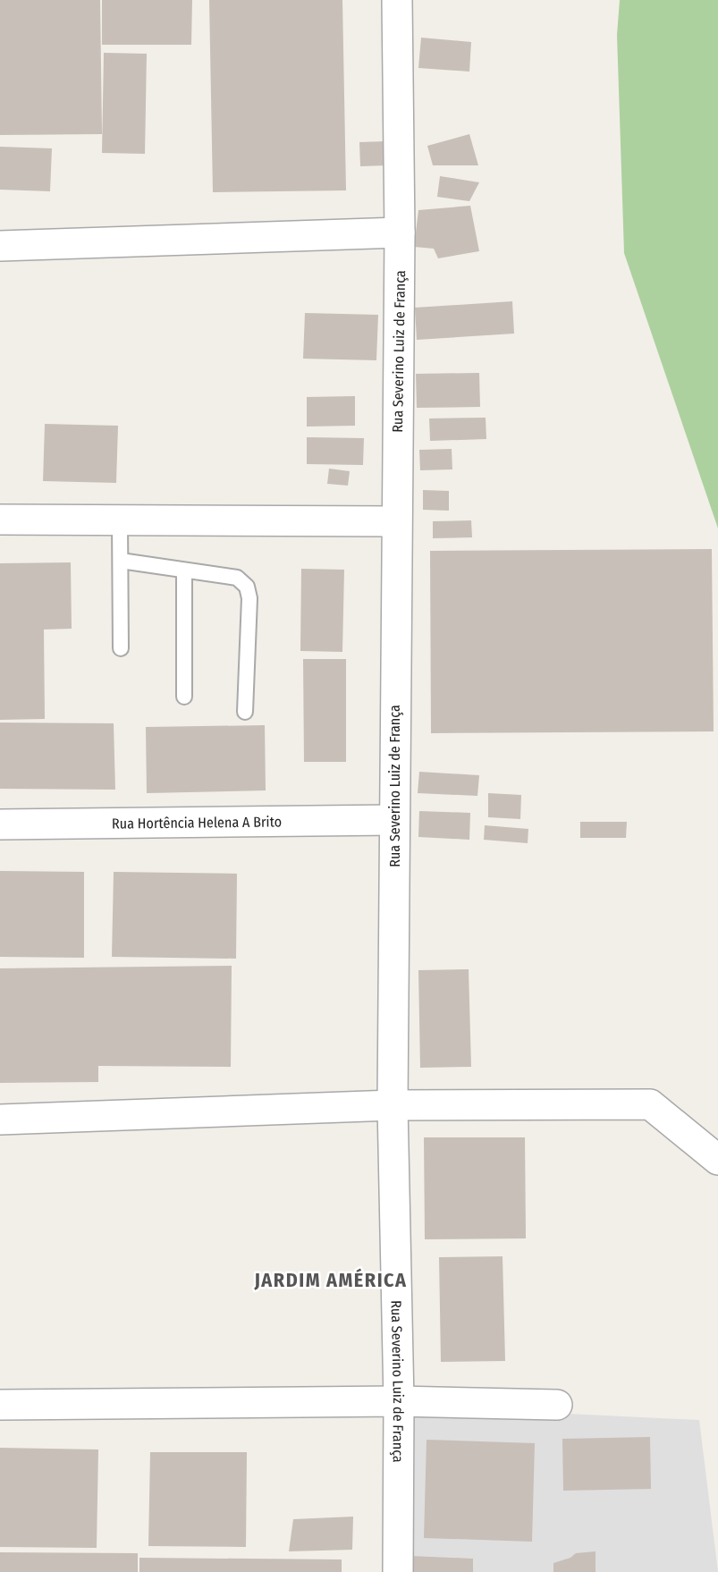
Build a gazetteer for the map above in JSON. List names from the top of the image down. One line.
{"streets":{"street":["Rua Severino Luiz de França","Rua Hortência Helena A Brito"]},"crossings":[["Rua Severino Luiz de França","Rua Hortência Helena A Brito"]],"districts":["JARDIM AMÉRICA"]}
